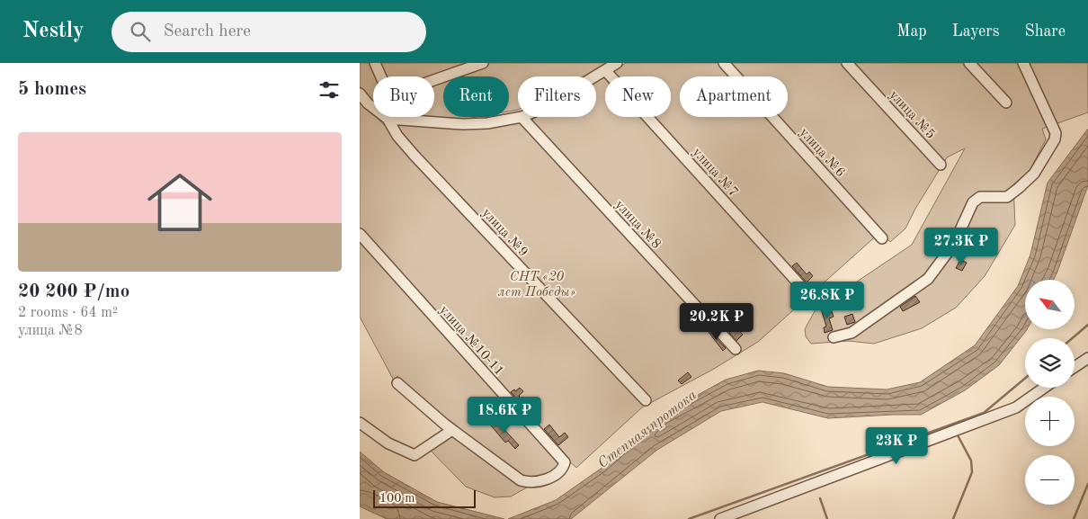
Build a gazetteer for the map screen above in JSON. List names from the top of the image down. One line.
{"streets":{"street":["улица №5","улица №6","улица №7","улица №8","улица №9","улица №10-11"]},"water":["Степная протока"],"parks":["СНТ «20 лет Победы»"],"scale_bar":"100 m","north":"top left","page":{"header":"Nestly","search":"Search here","nav":["Map","Layers","Share"],"heading":"5 homes","chip":["Buy","Rent","Filters","New","Apartment"],"list":[{"name":"20 200 ₽/mo","note":"2 rooms · 64 m² · улица №8"}],"price":["27.3K ₽","26.8K ₽","20.2K ₽","18.6K ₽","23K ₽"],"map_buttons":["+","−"],"scale":"100 m"}}
